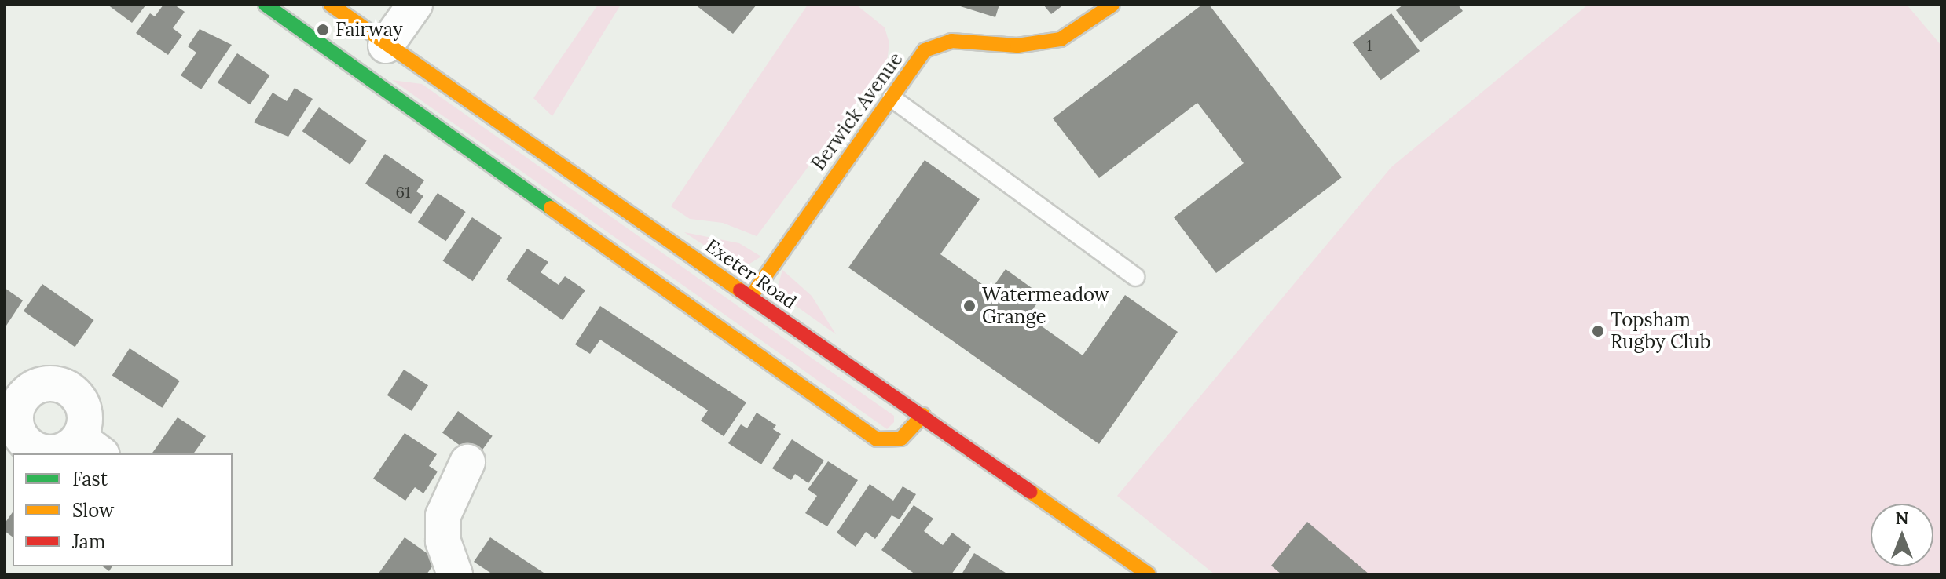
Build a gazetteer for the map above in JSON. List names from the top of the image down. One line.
{"streets":{"street":["Berwick Avenue","Exeter Road"]},"crossings":[["Berwick Avenue","Exeter Road"]],"places":["Fairway","Watermeadow Grange","Topsham Rugby Club"],"house_numbers":["1","61"],"legend":["Fast","Slow","Jam"],"north":"top"}
